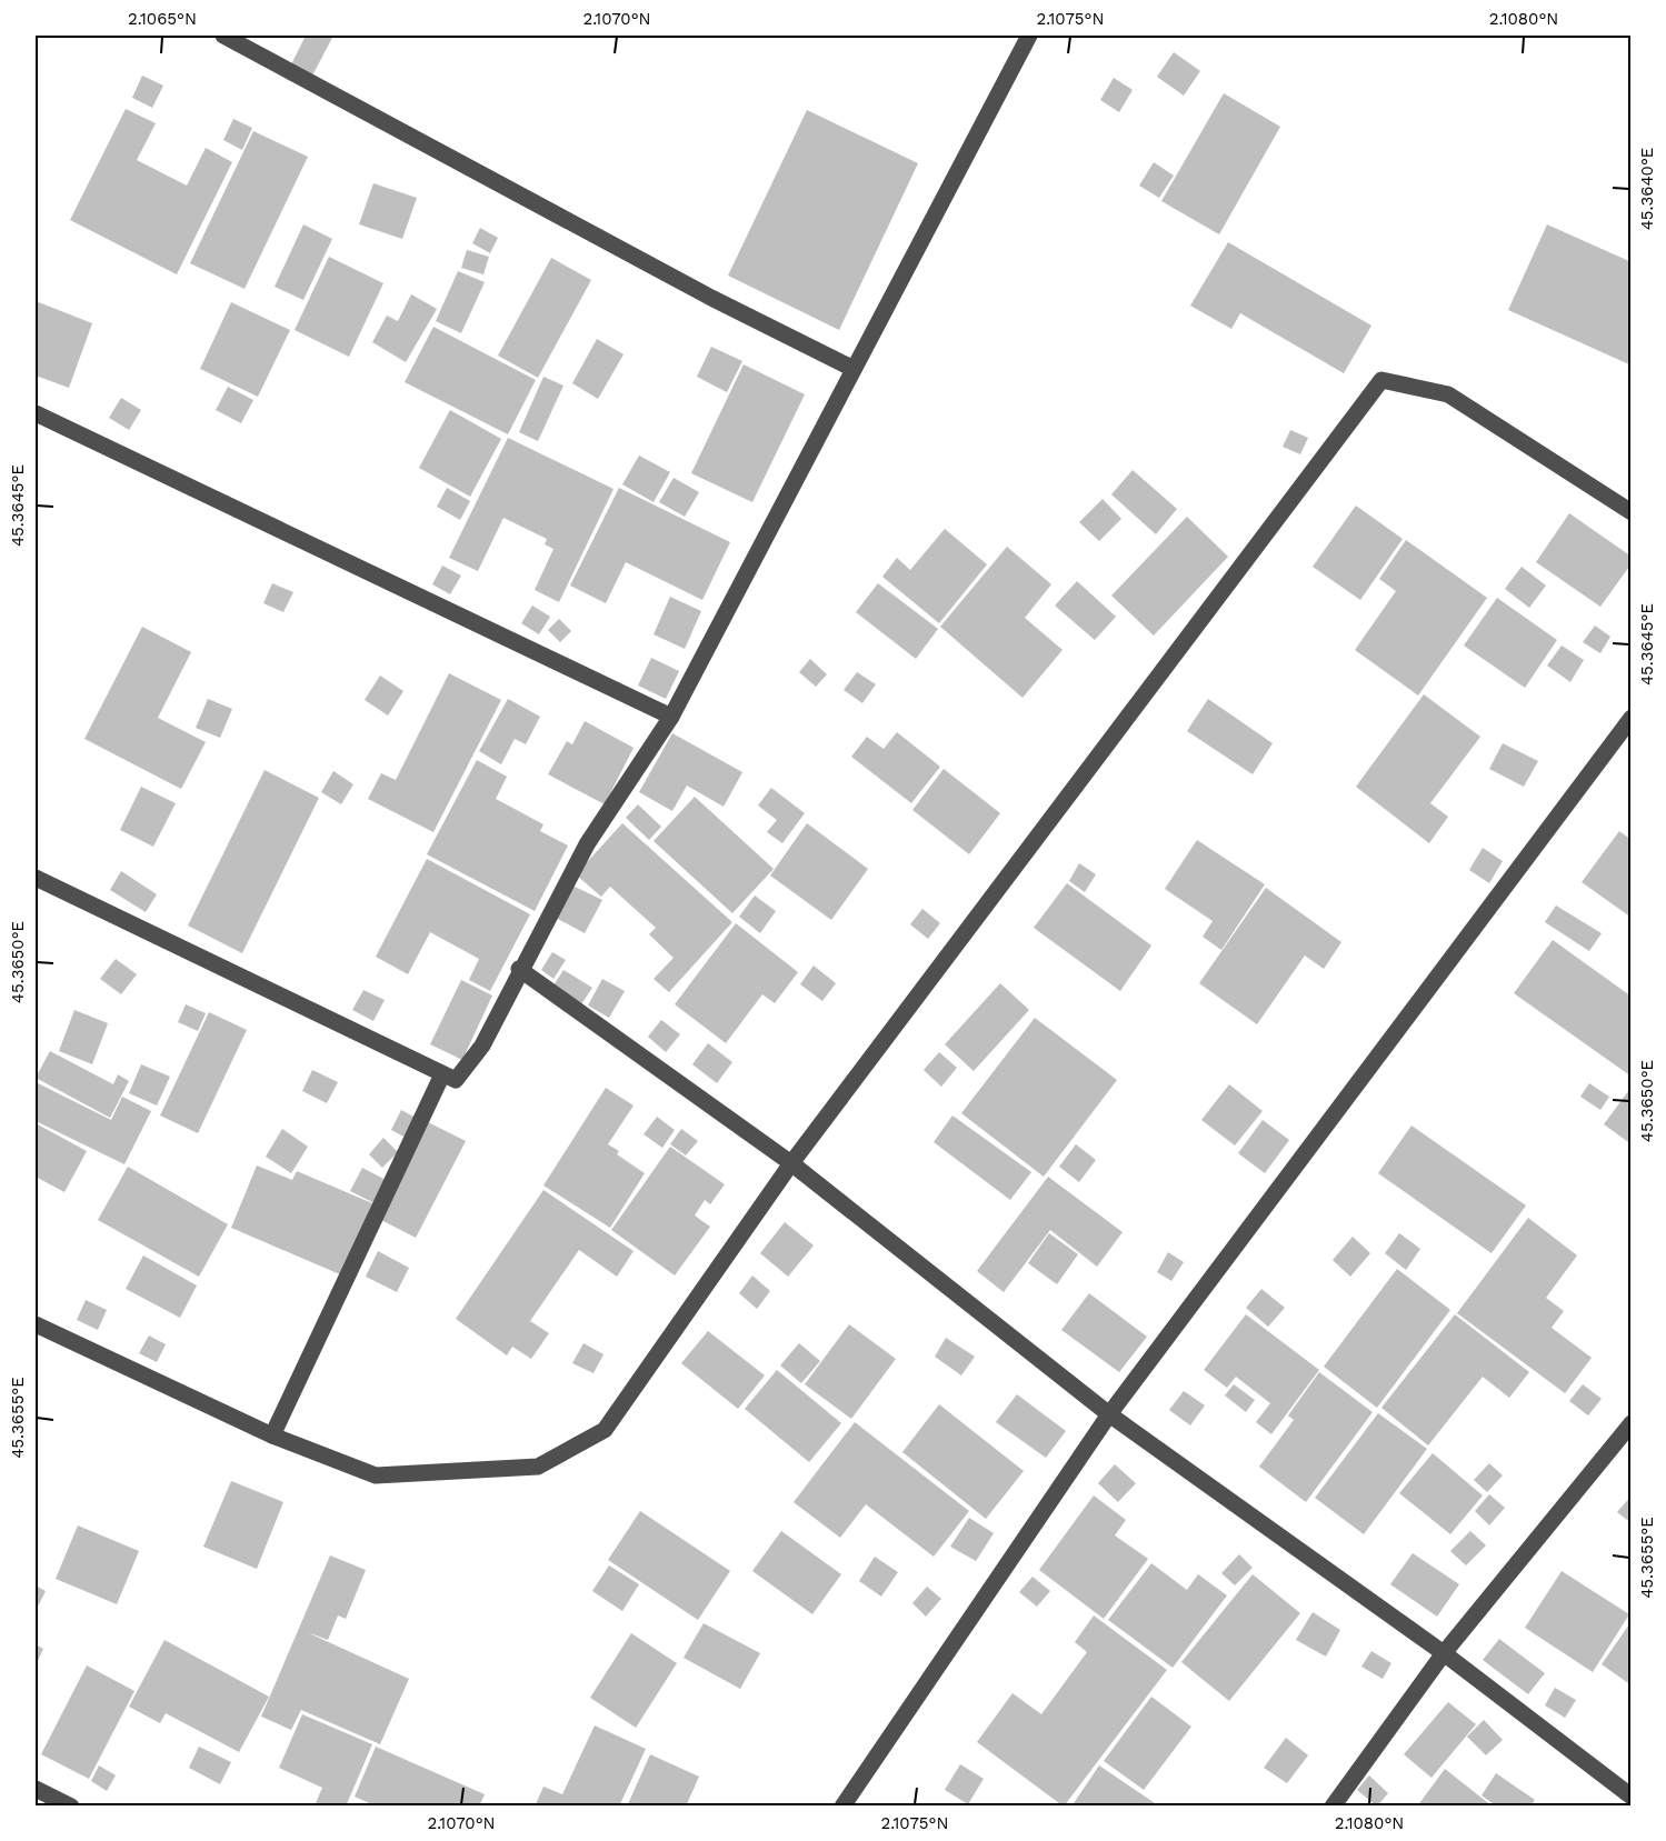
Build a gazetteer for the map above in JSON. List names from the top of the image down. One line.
{"coordinates":["2.1065°N","2.1070°N","2.1075°N","2.1080°N","45.3640°E","45.3645°E","45.3650°E","45.3655°E"]}
